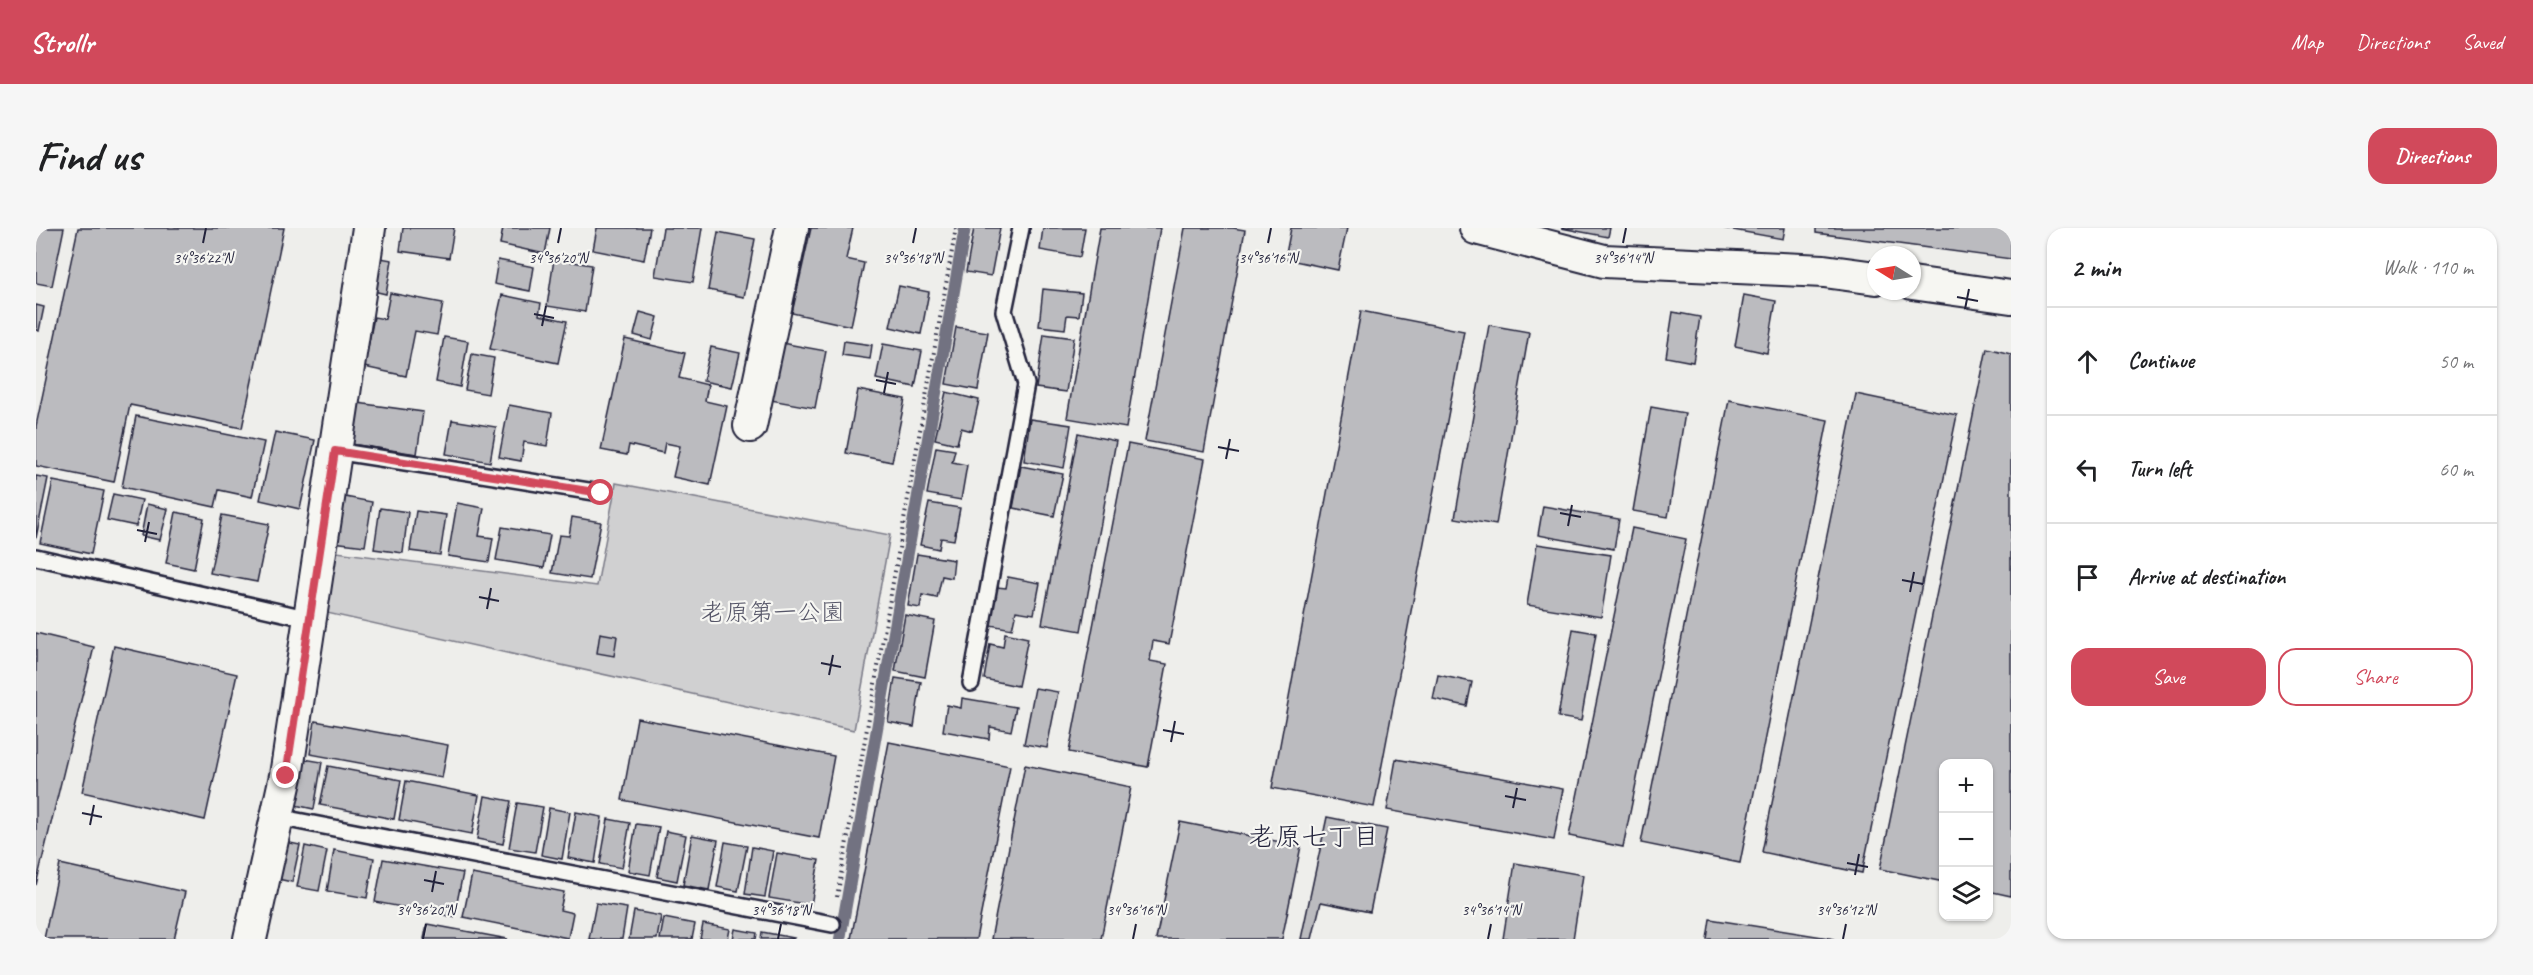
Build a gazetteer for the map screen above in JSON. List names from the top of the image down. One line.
{"districts":["老原七丁目"],"parks":["老原第一公園"],"north":"left","page":{"header":"Strollr","nav":["Map","Directions","Saved"],"buttons":["Directions",["Save","Share"]],"title":"Find us","heading":["2 min","Walk · 110 m"],"list":[["Continue","50 m"],["Turn left","60 m"],"Arrive at destination"],"map_buttons":["+","−"]},"coordinates":["34°36'22\"N","34°36'20\"N","34°36'18\"N","34°36'16\"N","34°36'14\"N","34°36'12\"N"]}
